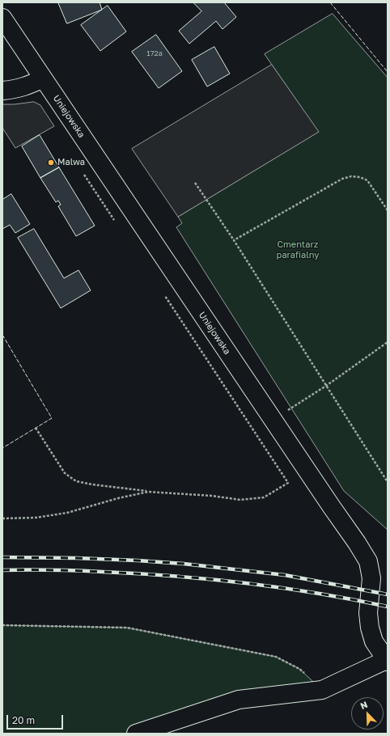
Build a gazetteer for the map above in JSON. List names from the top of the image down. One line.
{"streets":{"main road":["Uniejowska"]},"parks":["Cmentarz parafialny"],"places":["Malwa"],"house_numbers":["172a"],"scale_bar":"20 m","north":"top left"}
